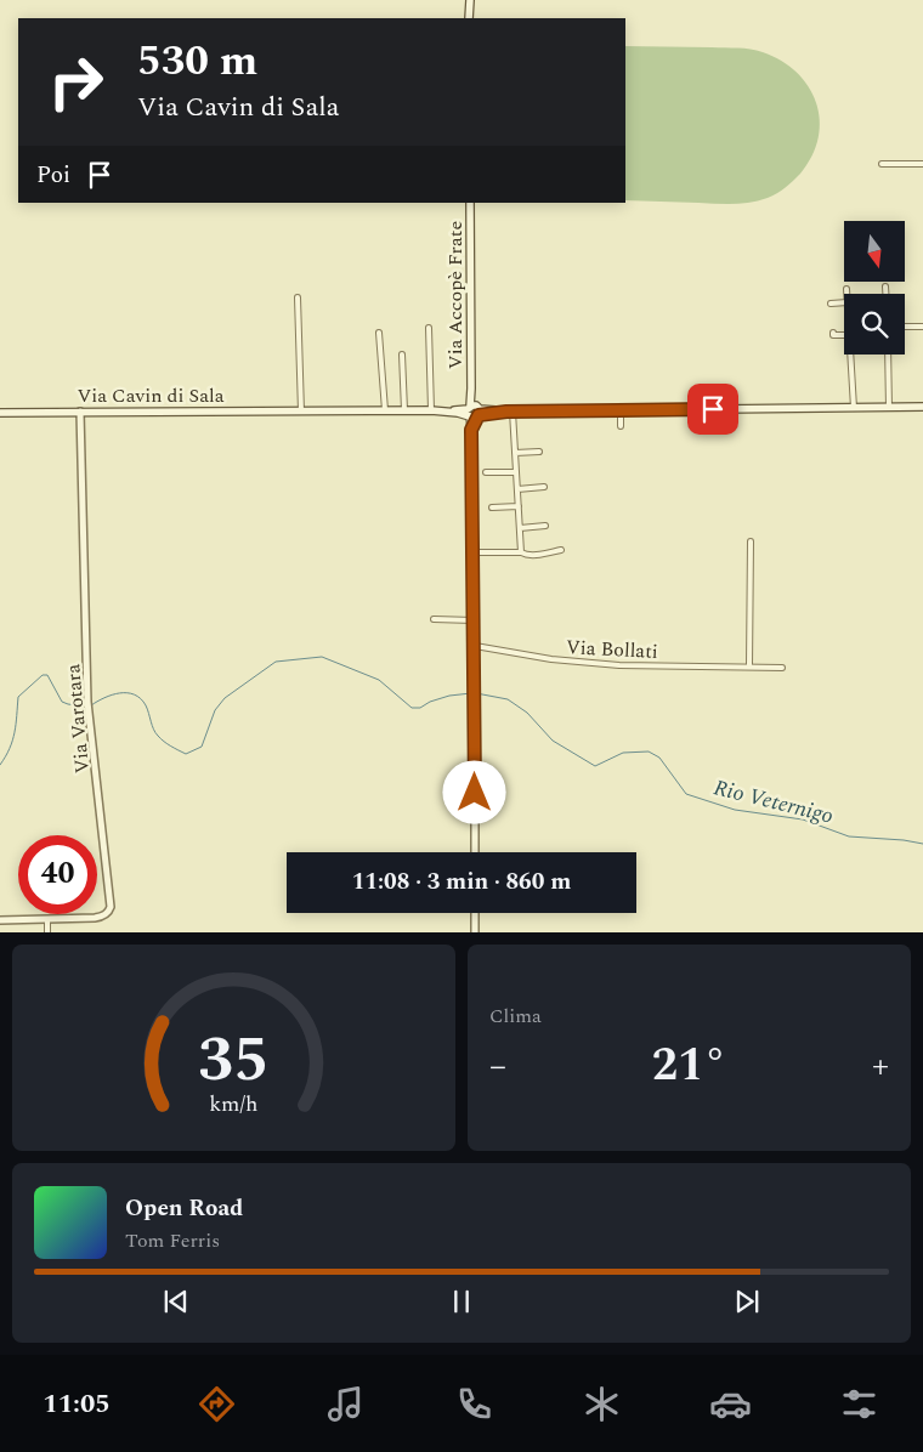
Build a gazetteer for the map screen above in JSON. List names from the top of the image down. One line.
{"streets":{"main road":["Via Accopè Frate","Via Cavin di Sala"],"street":["Via Bollati","Via Varotara"]},"crossings":[["Via Accopè Frate","Via Cavin di Sala"],["Via Cavin di Sala","Via Varotara"]],"water":["Rio Veternigo"],"north":"bottom","page":{"turn":["530 m","Via Cavin di Sala"],"then":"Poi","limit":"40","trip":"11:08 · 3 min · 860 m","tile":"Clima","heat":["−","21°","+"],"song":["Open Road","Tom Ferris"],"tabs":"11:05","gauge":["35","km/h"]}}
